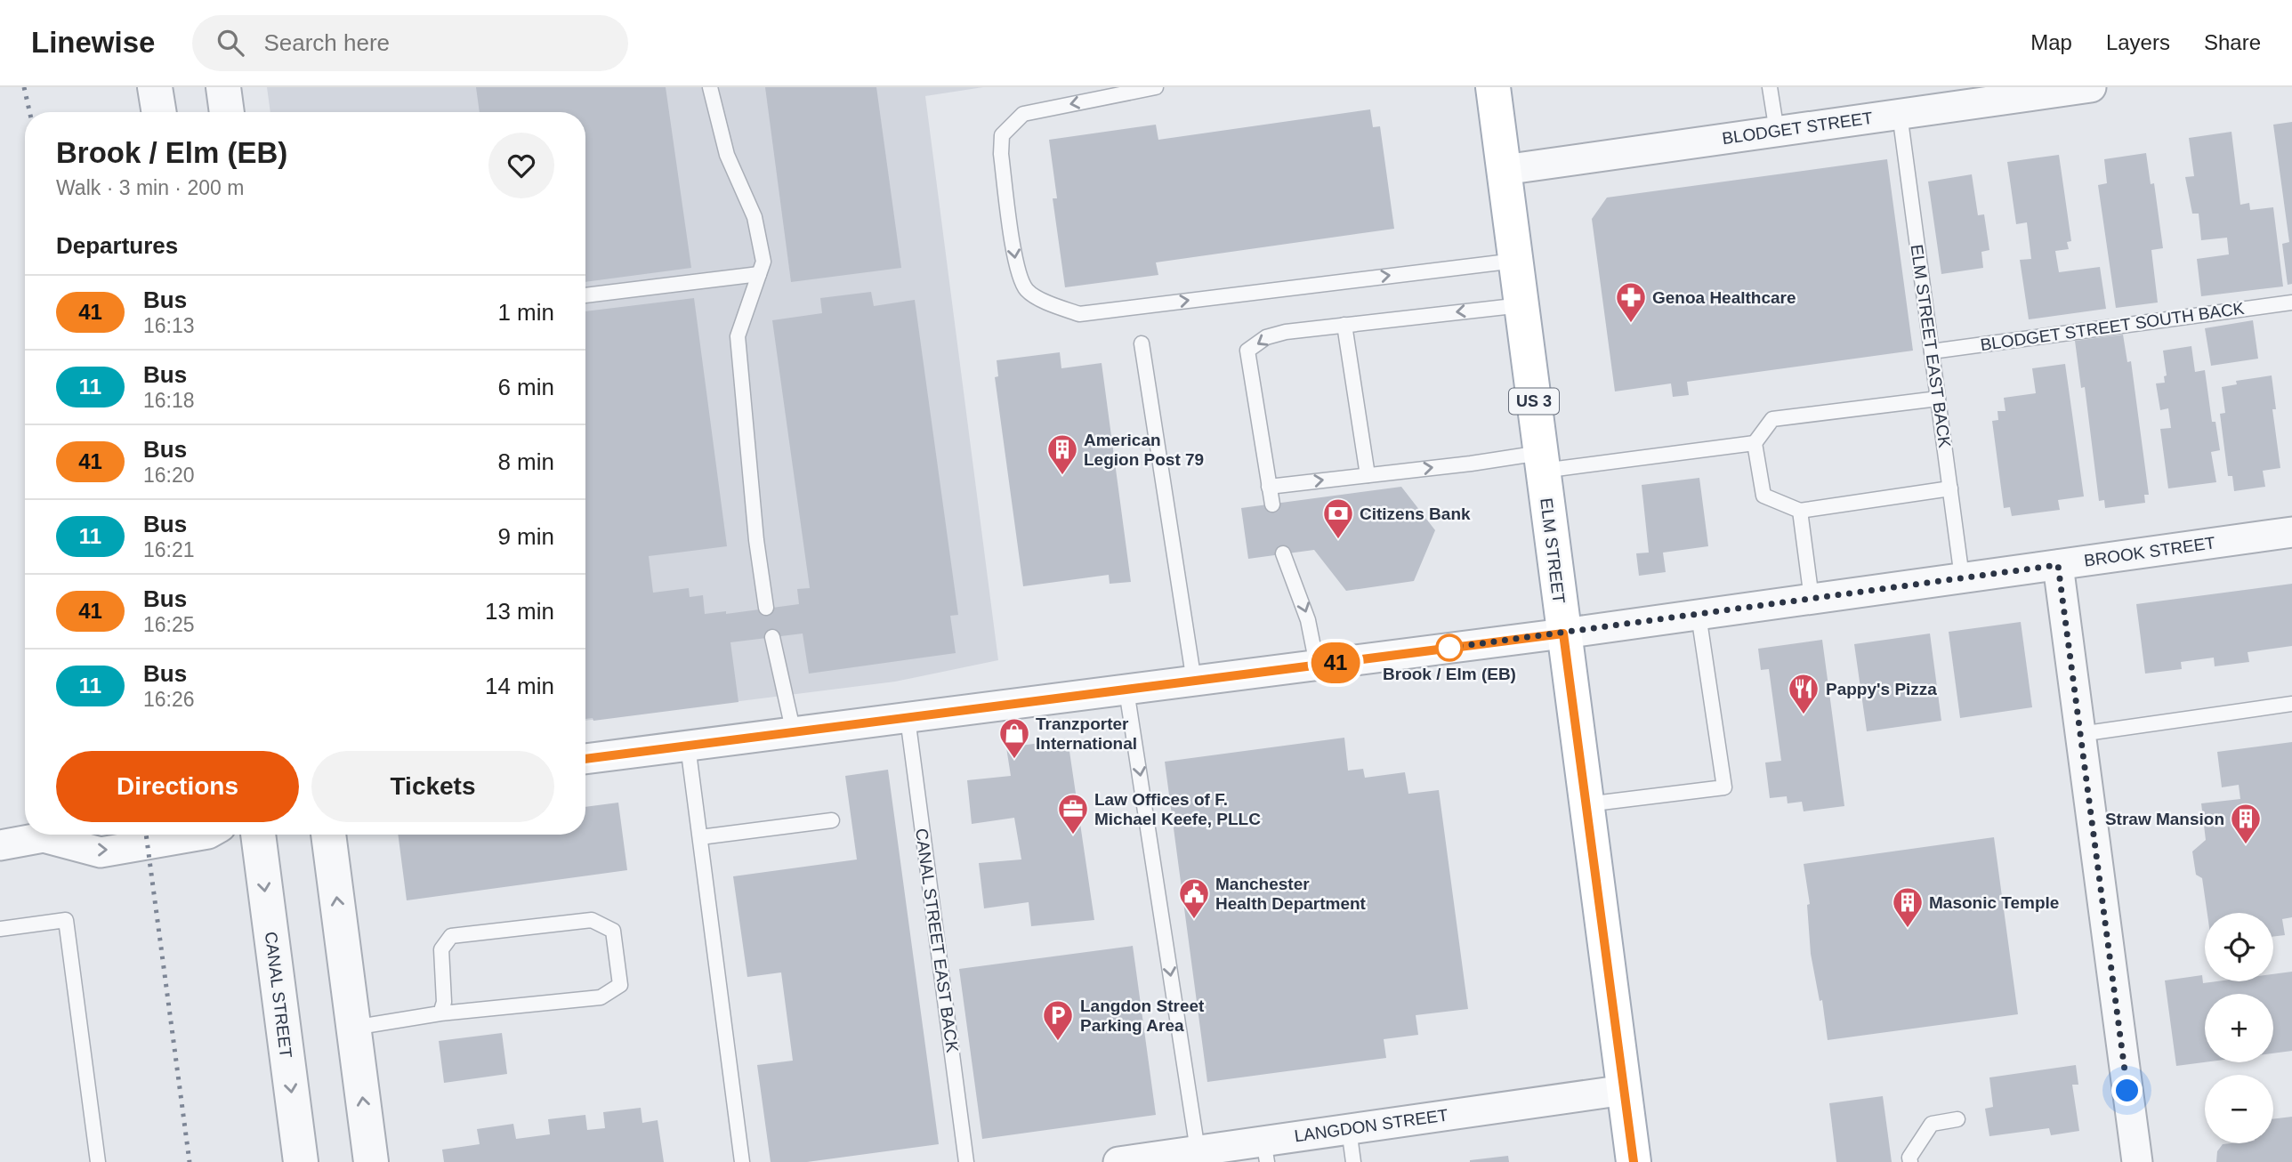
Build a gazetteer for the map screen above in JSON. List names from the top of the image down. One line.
{"streets":{"main road":["US 3","ELM STREET"],"street":["BLODGET STREET","BROOK STREET","CANAL STREET","LANGDON STREET"],"lane":["BLODGET STREET SOUTH BACK","ELM STREET EAST BACK","CANAL STREET EAST BACK"]},"crossings":[["BLODGET STREET","ELM STREET EAST BACK"],["BLODGET STREET","ELM STREET"],["BLODGET STREET SOUTH BACK","ELM STREET EAST BACK"],["ELM STREET EAST BACK","BROOK STREET"],["ELM STREET","BROOK STREET"],["ELM STREET","LANGDON STREET"],["BROOK STREET","CANAL STREET EAST BACK"]],"places":{"pharmacy":["Genoa Healthcare"],"building":["American Legion Post 79","Straw Mansion","Masonic Temple"],"bank":["Citizens Bank"],"other":["Brook / Elm (EB)"],"restaurant":["Pappy's Pizza"],"shop":["Tranzporter International"],"office":["Law Offices of F. Michael Keefe, PLLC"],"public building":["Manchester Health Department"],"parking":["Langdon Street Parking Area"]},"lines":["bus line 41"],"page":{"header":"Linewise","search":"Search here","nav":["Map","Layers","Share"],"on_map":"41","heading":[["Brook / Elm (EB)","Walk · 3 min · 200 m"],"Departures"],"list":[{"mark":"41","name":"Bus","note":"16:13","value":"1 min"},{"mark":"11","name":"Bus","note":"16:18","value":"6 min"},{"mark":"41","name":"Bus","note":"16:20","value":"8 min"},{"mark":"11","name":"Bus","note":"16:21","value":"9 min"},{"mark":"41","name":"Bus","note":"16:25","value":"13 min"},{"mark":"11","name":"Bus","note":"16:26","value":"14 min"}],"buttons":["Directions","Tickets"],"map_buttons":["+","−"]}}
